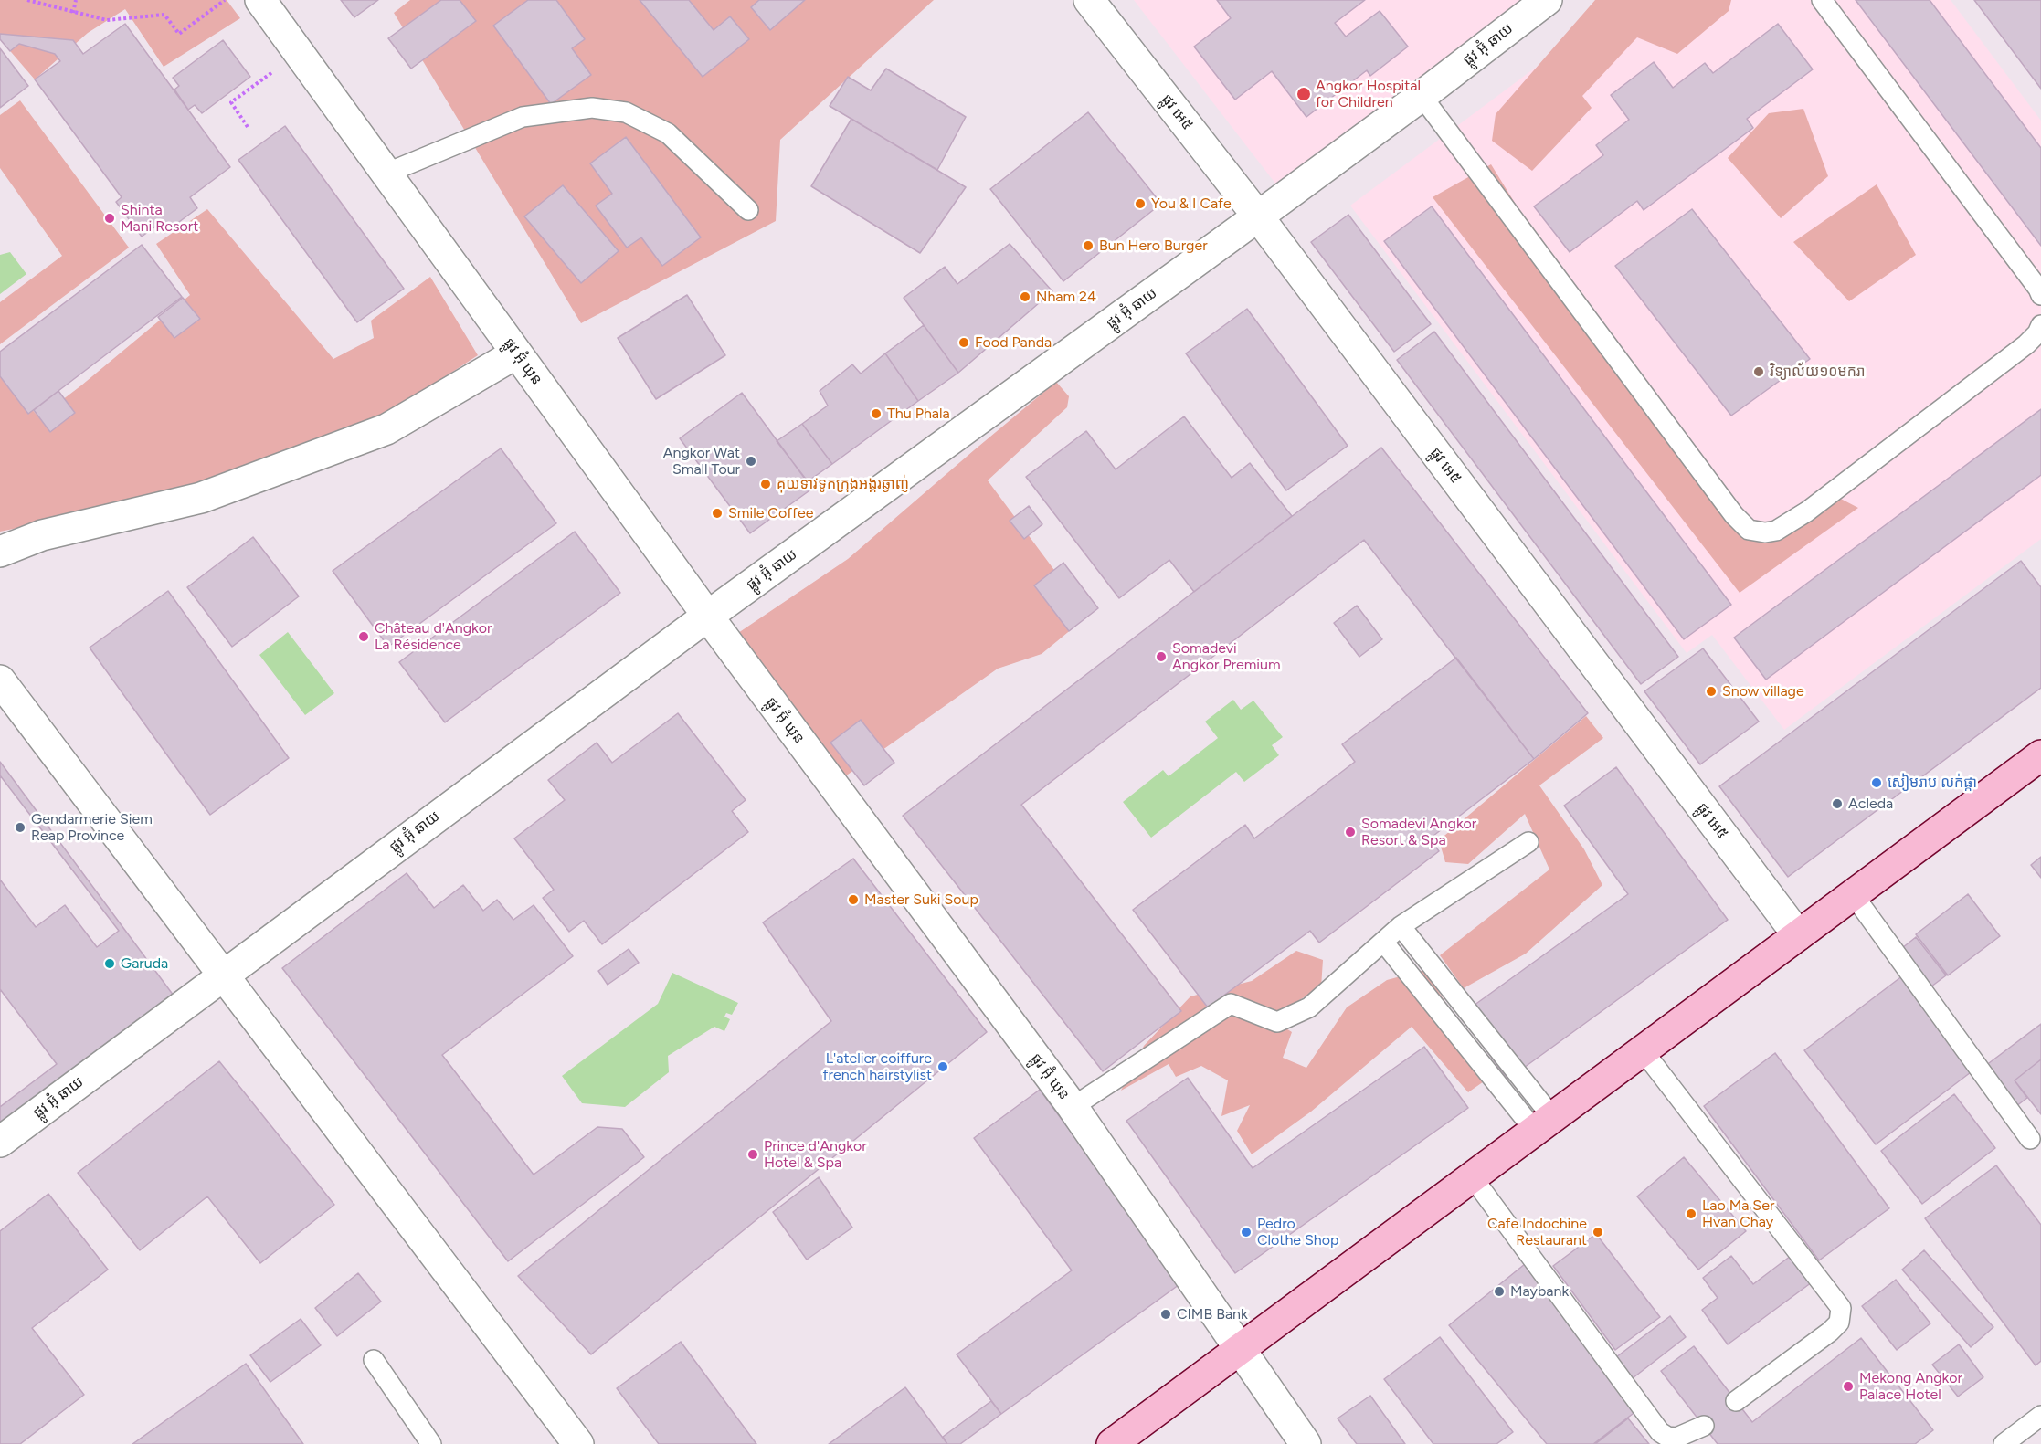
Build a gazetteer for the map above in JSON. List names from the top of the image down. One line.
{"streets":{"street":["ផ្លូវ អ៊ុំ ឆាយ","ផ្លូវ អេ៥","ផ្លូវ អ៊ុំ ឃុន"]},"crossings":[["ផ្លូវ អ៊ុំ ឆាយ","ផ្លូវ អេ៥"],["ផ្លូវ អ៊ុំ ឆាយ","ផ្លូវ អ៊ុំ ឃុន"]],"places":["Angkor Hospital for Children","You & I Cafe","Shinta Mani Resort","Bun Hero Burger","Nham 24","Food Panda","វិទ្យាល័យ១០មករា","Thu Phala","Angkor Wat Small Tour","គុយទាវទូកក្រុងអង្គរឆ្ងាញ់","Smile Coffee","Château d'Angkor La Résidence","Somadevi Angkor Premium","Snow village","សៀមរាប លក់ផ្កា","Acleda","Gendarmerie Siem Reap Province","Somadevi Angkor Resort & Spa","Master Suki Soup","Garuda","L'atelier coiffure french hairstylist","Prince d'Angkor Hotel & Spa","Lao Ma Ser Hvan Chay","Pedro Clothe Shop","Cafe Indochine Restaurant","Maybank","CIMB Bank","Mekong Angkor Palace Hotel"]}
